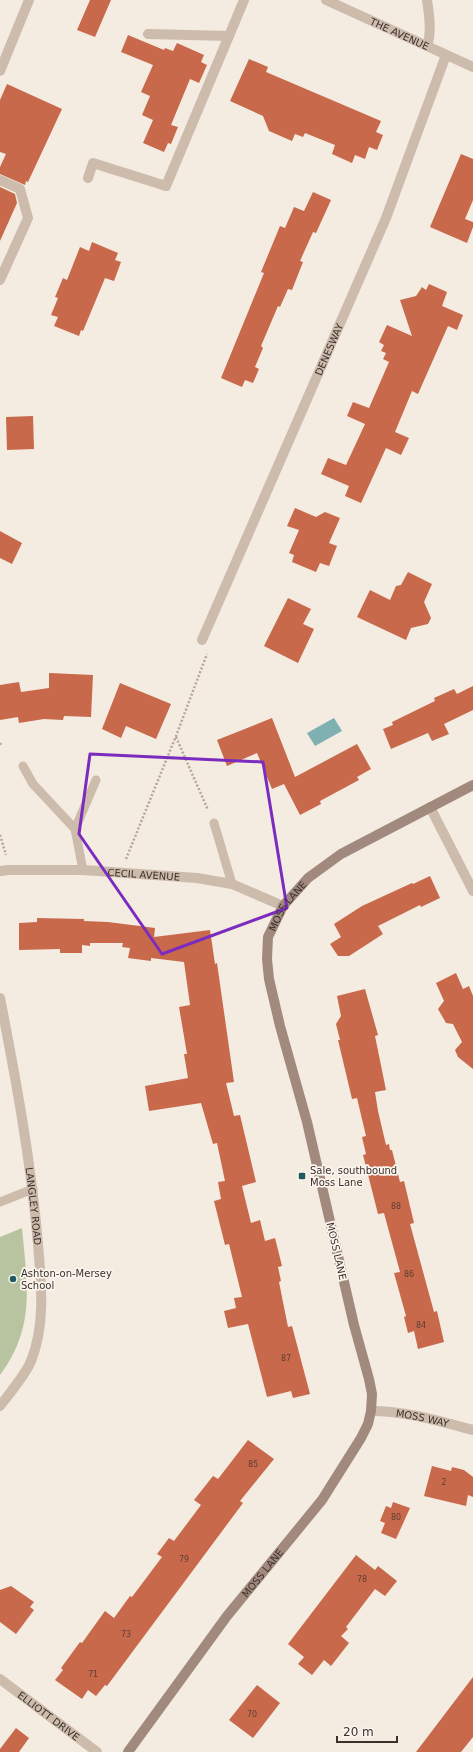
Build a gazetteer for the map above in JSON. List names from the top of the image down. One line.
{"streets":{"street":["THE AVENUE","DENESWAY","CECIL AVENUE","MOSS LANE","LANGLEY ROAD","MOSS WAY","ELLIOTT DRIVE"]},"crossings":[["THE AVENUE","DENESWAY"],["CECIL AVENUE","MOSS LANE"],["MOSS LANE","MOSS WAY"]],"places":{"transit":["Sale, southbound Moss Lane"],"other":["Ashton-on-Mersey School"]},"house_numbers":["88","86","84","87","85","2","80","79","78","73","71","70"],"scale_bar":"20 m"}
